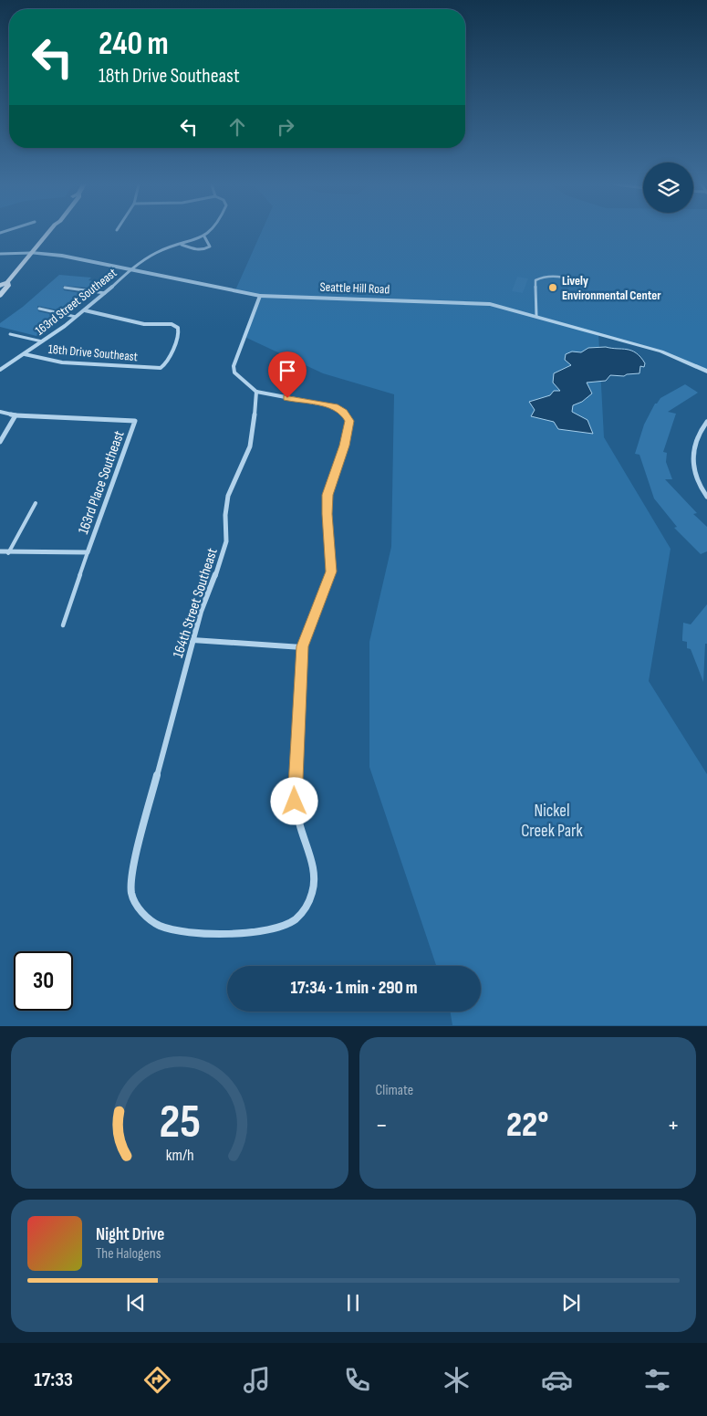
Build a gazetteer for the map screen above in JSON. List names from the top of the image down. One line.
{"streets":{"street":["Seattle Hill Road","163rd Street Southeast","18th Drive Southeast","163rd Place Southeast","164th Street Southeast"]},"crossings":[["Seattle Hill Road","163rd Street Southeast"],["163rd Street Southeast","18th Drive Southeast"]],"parks":["Nickel Creek Park"],"places":["Lively Environmental Center"],"page":{"turn":["240 m","18th Drive Southeast"],"limit":"30","trip":"17:34 · 1 min · 290 m","tile":"Climate","heat":["−","22°","+"],"song":["Night Drive","The Halogens"],"tabs":"17:33","gauge":["25","km/h"]}}
